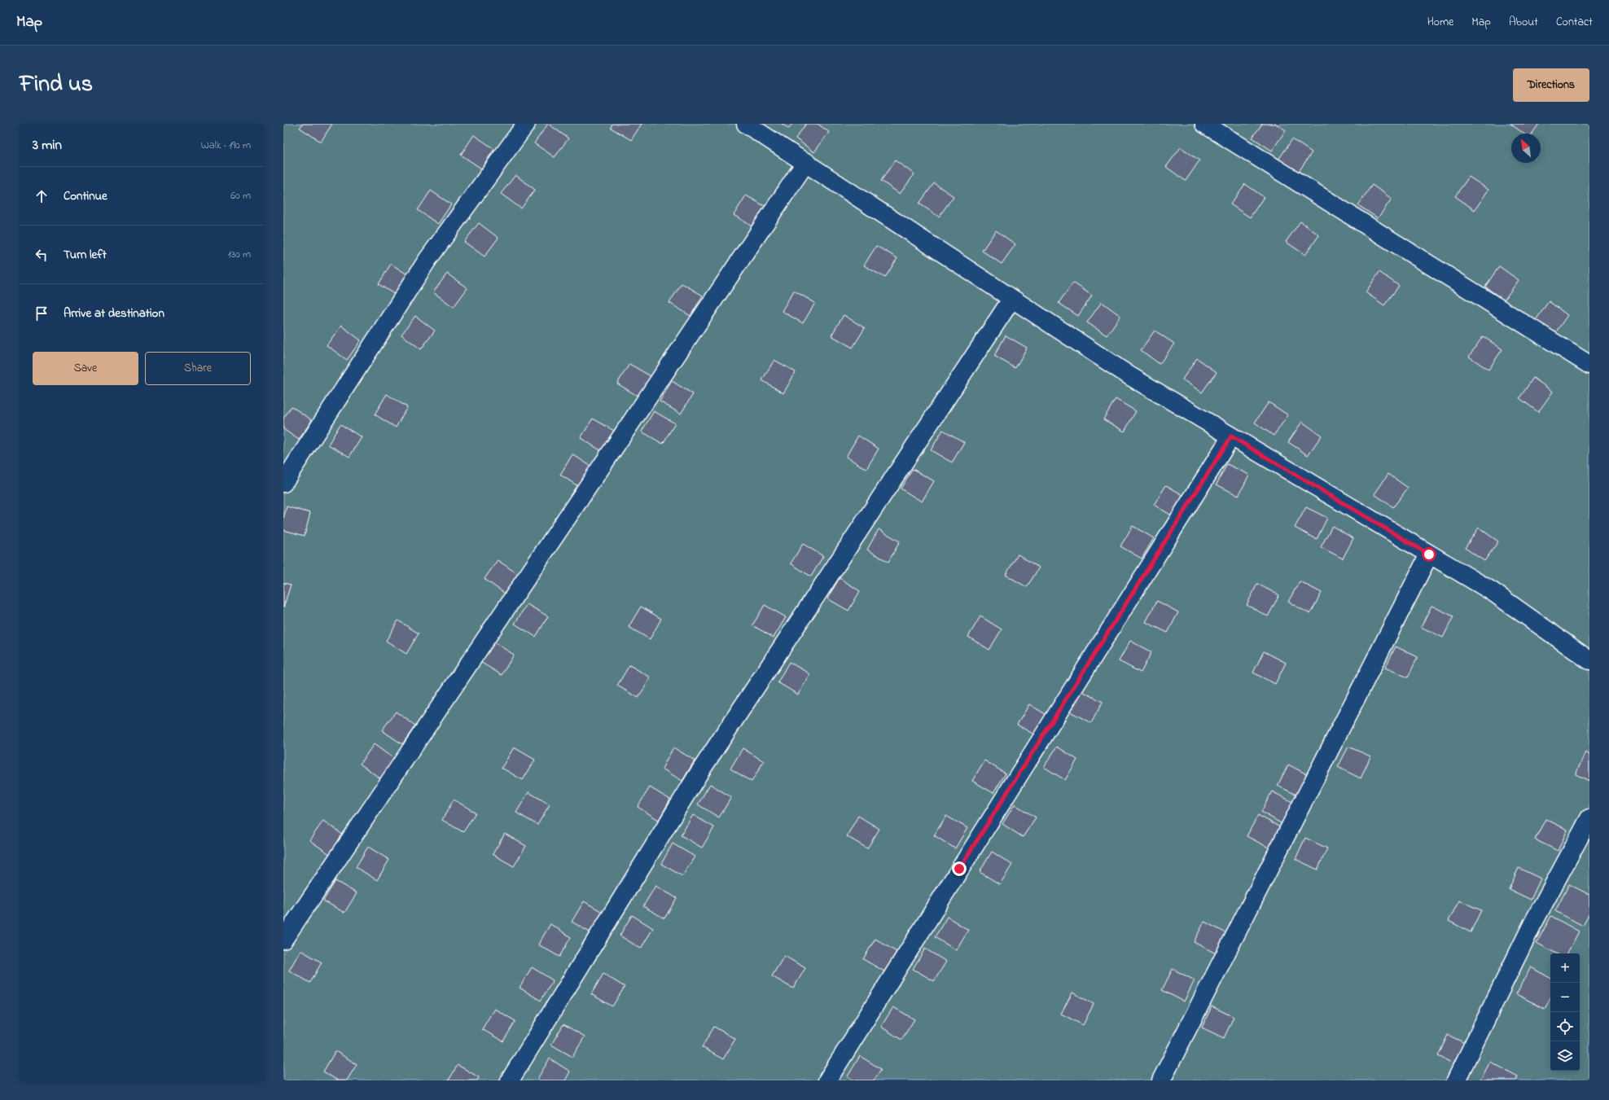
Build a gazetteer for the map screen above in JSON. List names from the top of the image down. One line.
{"north":"top left","page":{"header":"Map","nav":["Home","Map","About","Contact"],"title":"Find us","buttons":["Directions",["Save","Share"]],"heading":["3 min","Walk · 190 m"],"list":[["Continue","60 m"],["Turn left","130 m"],"Arrive at destination"],"map_buttons":["+","−"]}}
